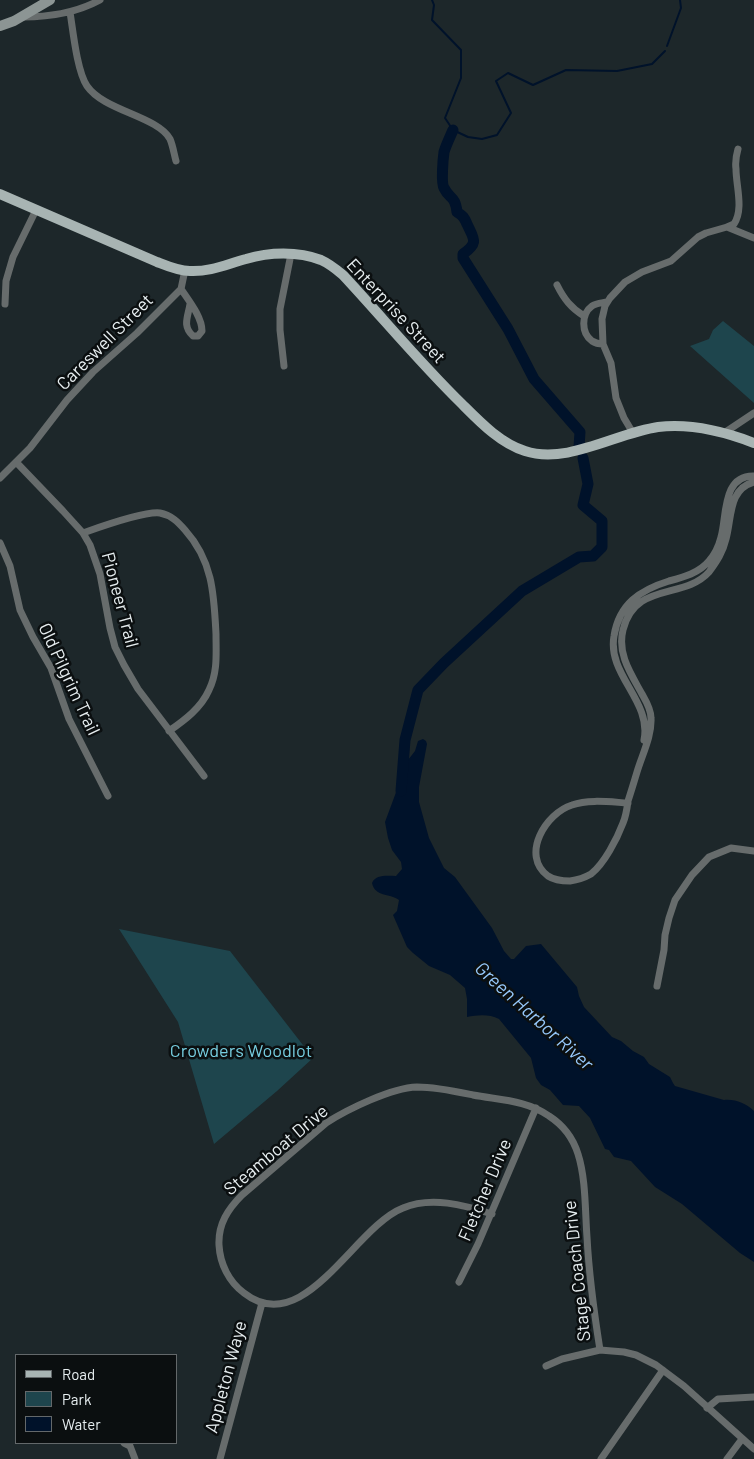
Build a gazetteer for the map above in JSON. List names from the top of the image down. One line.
{"streets":{"main road":["Enterprise Street"],"street":["Careswell Street","Pioneer Trail","Old Pilgrim Trail","Steamboat Drive","Fletcher Drive","Stage Coach Drive","Appleton Waye"]},"crossings":[["Careswell Street","Pioneer Trail"],["Steamboat Drive","Fletcher Drive"],["Steamboat Drive","Stage Coach Drive"],["Steamboat Drive","Appleton Waye"],["Fletcher Drive","Stage Coach Drive"]],"water":["Green Harbor River"],"parks":["Crowders Woodlot"],"legend":["Road","Park","Water"]}
